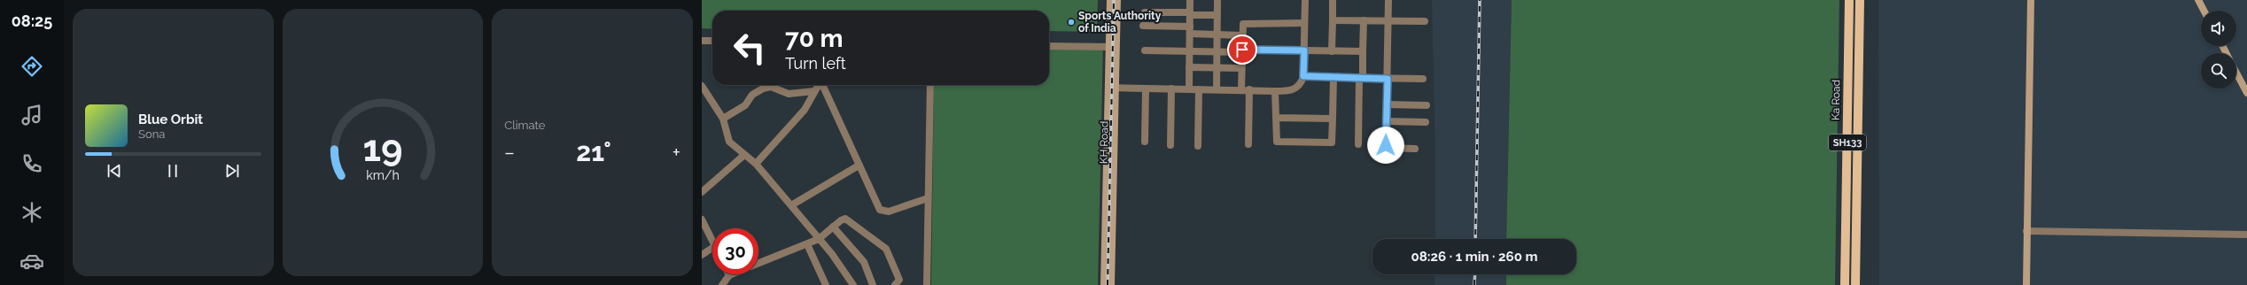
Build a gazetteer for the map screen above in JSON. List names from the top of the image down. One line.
{"streets":{"main road":["Ka Road","KH Road","SH133"]},"places":["Sports Authority of India"],"page":{"tabs":"08:25","tile":"Climate","turn":["70 m","Turn left"],"song":["Blue Orbit","Sona"],"heat":["−","21°","+"],"limit":"30","trip":"08:26 · 1 min · 260 m","gauge":["19","km/h"]}}
